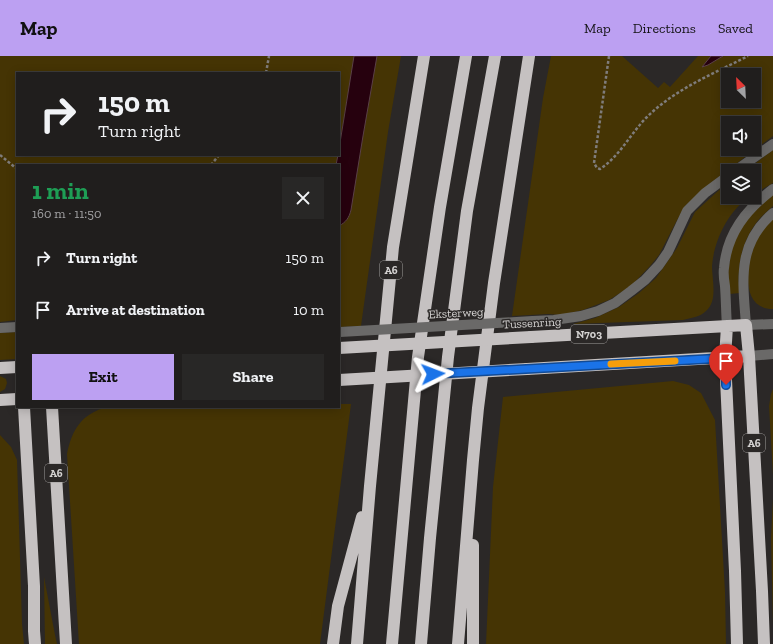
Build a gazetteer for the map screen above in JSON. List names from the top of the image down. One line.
{"streets":{"highway":["A6","Tussenring","N703"],"street":["Eksterweg"]},"north":"top left","page":{"header":"Map","nav":["Map","Directions","Saved"],"turn":["150 m","Turn right"],"heading":["1 min","160 m · 11:50"],"list":[{"name":"Turn right","value":"150 m"},{"name":"Arrive at destination","value":"10 m"}],"buttons":["Exit","Share"]}}
